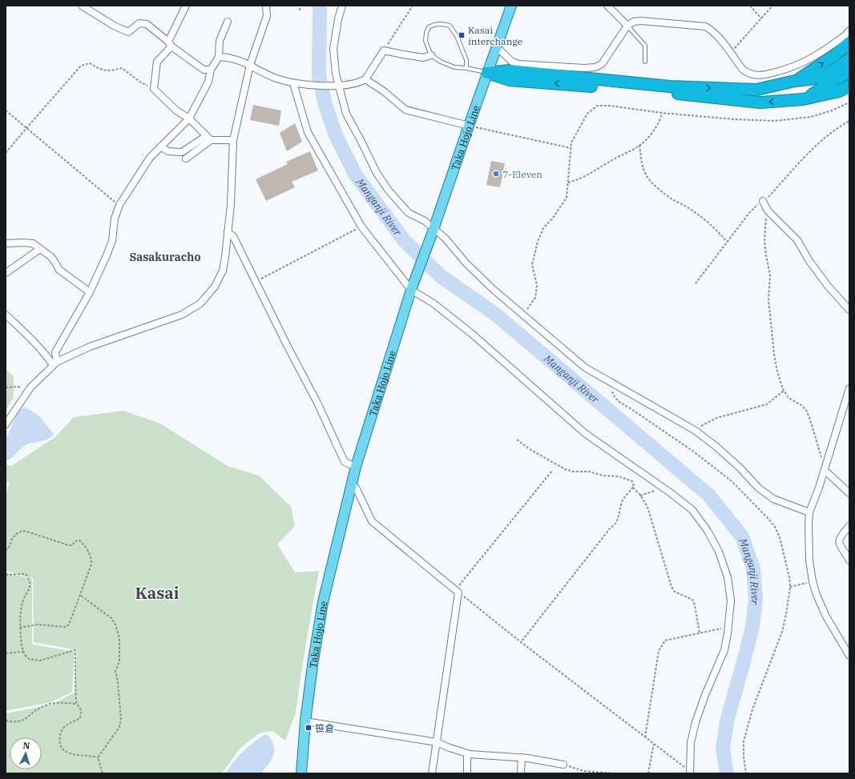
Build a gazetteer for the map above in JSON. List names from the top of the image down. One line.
{"streets":{"main road":["Taka Hojo Line"]},"districts":["Sasakuracho","Kasai"],"water":["Manganji River"],"places":{"transit":["Kasai interchange","笹倉"],"other":["7-Eleven"]},"north":"top"}
